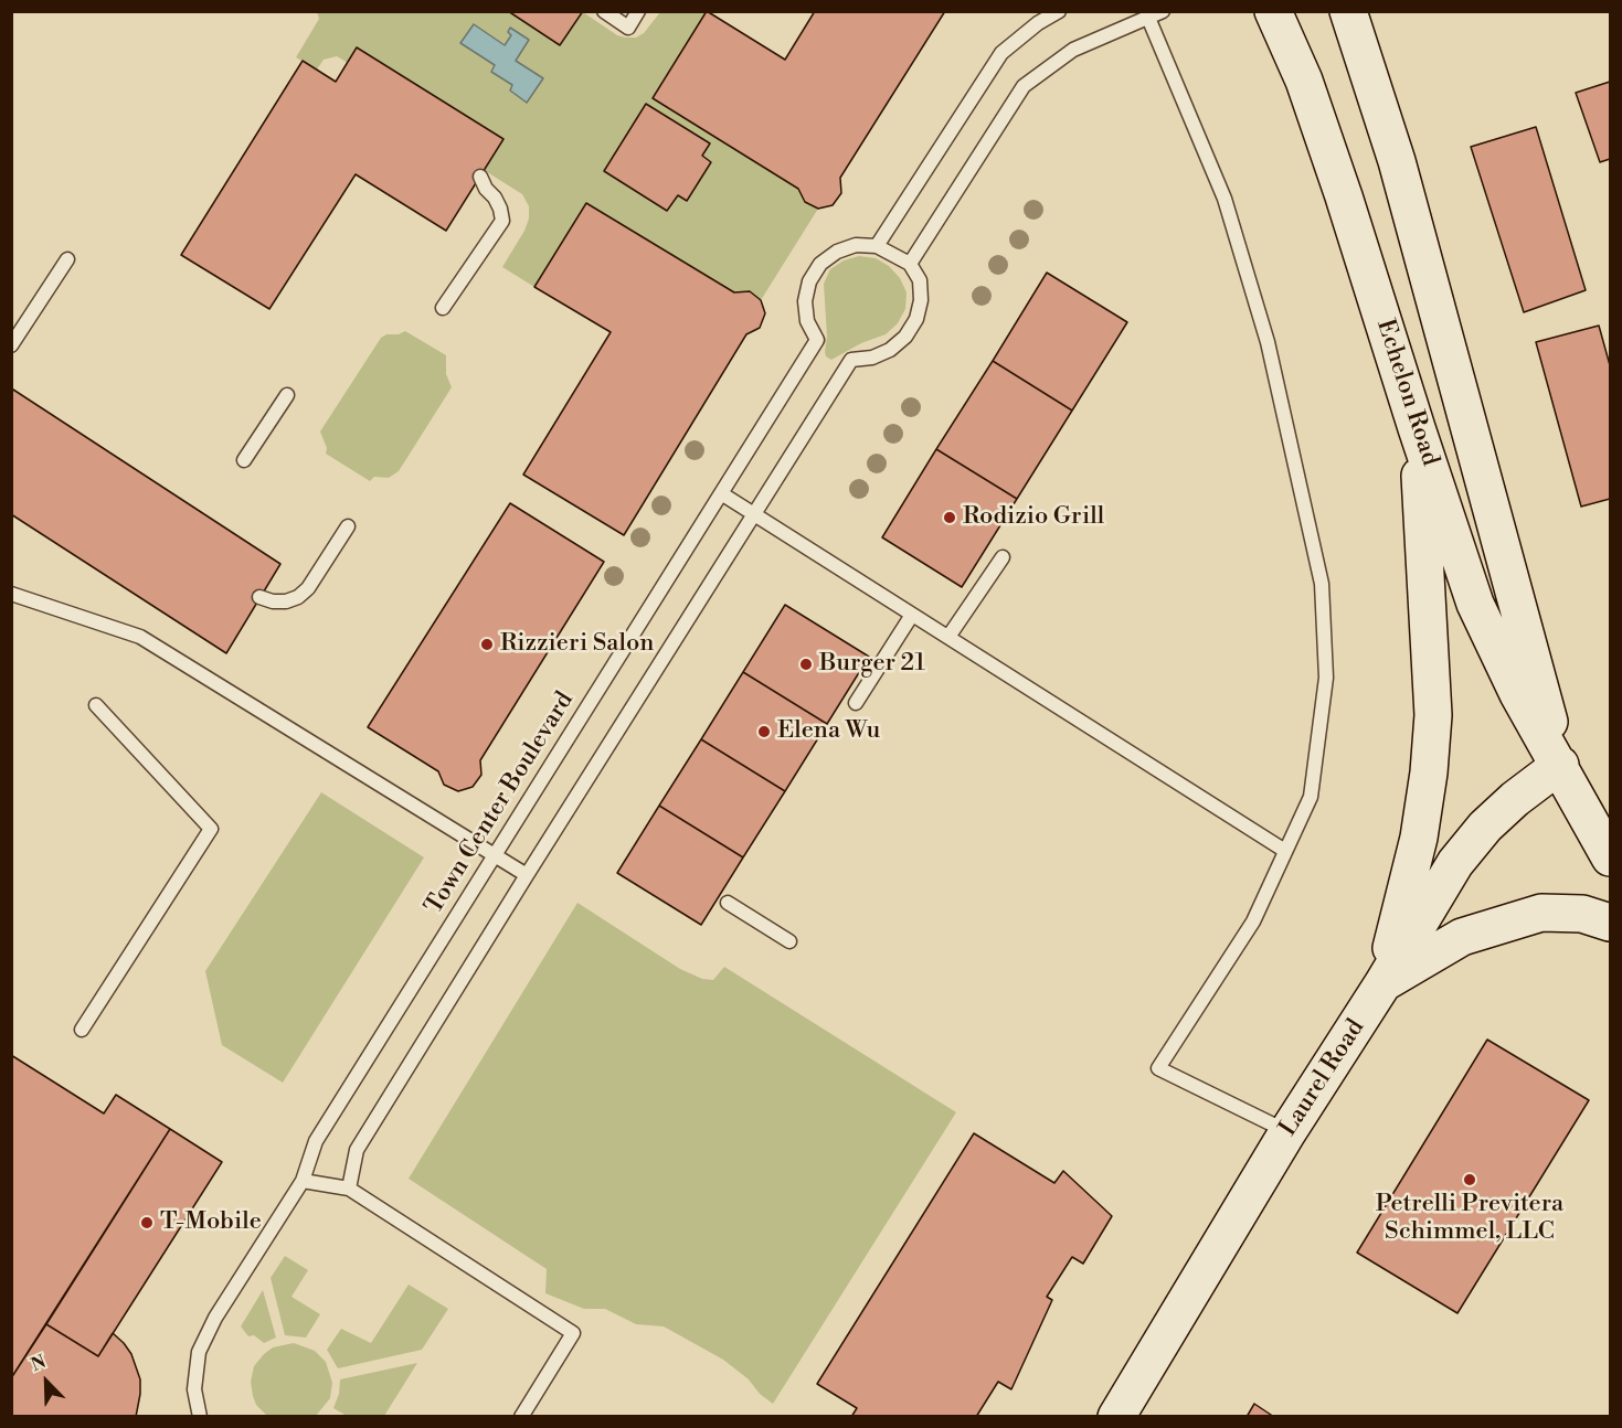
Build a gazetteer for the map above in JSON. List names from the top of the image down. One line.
{"streets":{"street":["Echelon Road","Laurel Road"],"lane":["Town Center Boulevard"]},"crossings":[["Echelon Road","Laurel Road"]],"places":["Rodizio Grill","Rizzieri Salon","Burger 21","Elena Wu","Petrelli Previtera Schimmel, LLC","T-Mobile"],"north":"top left"}
